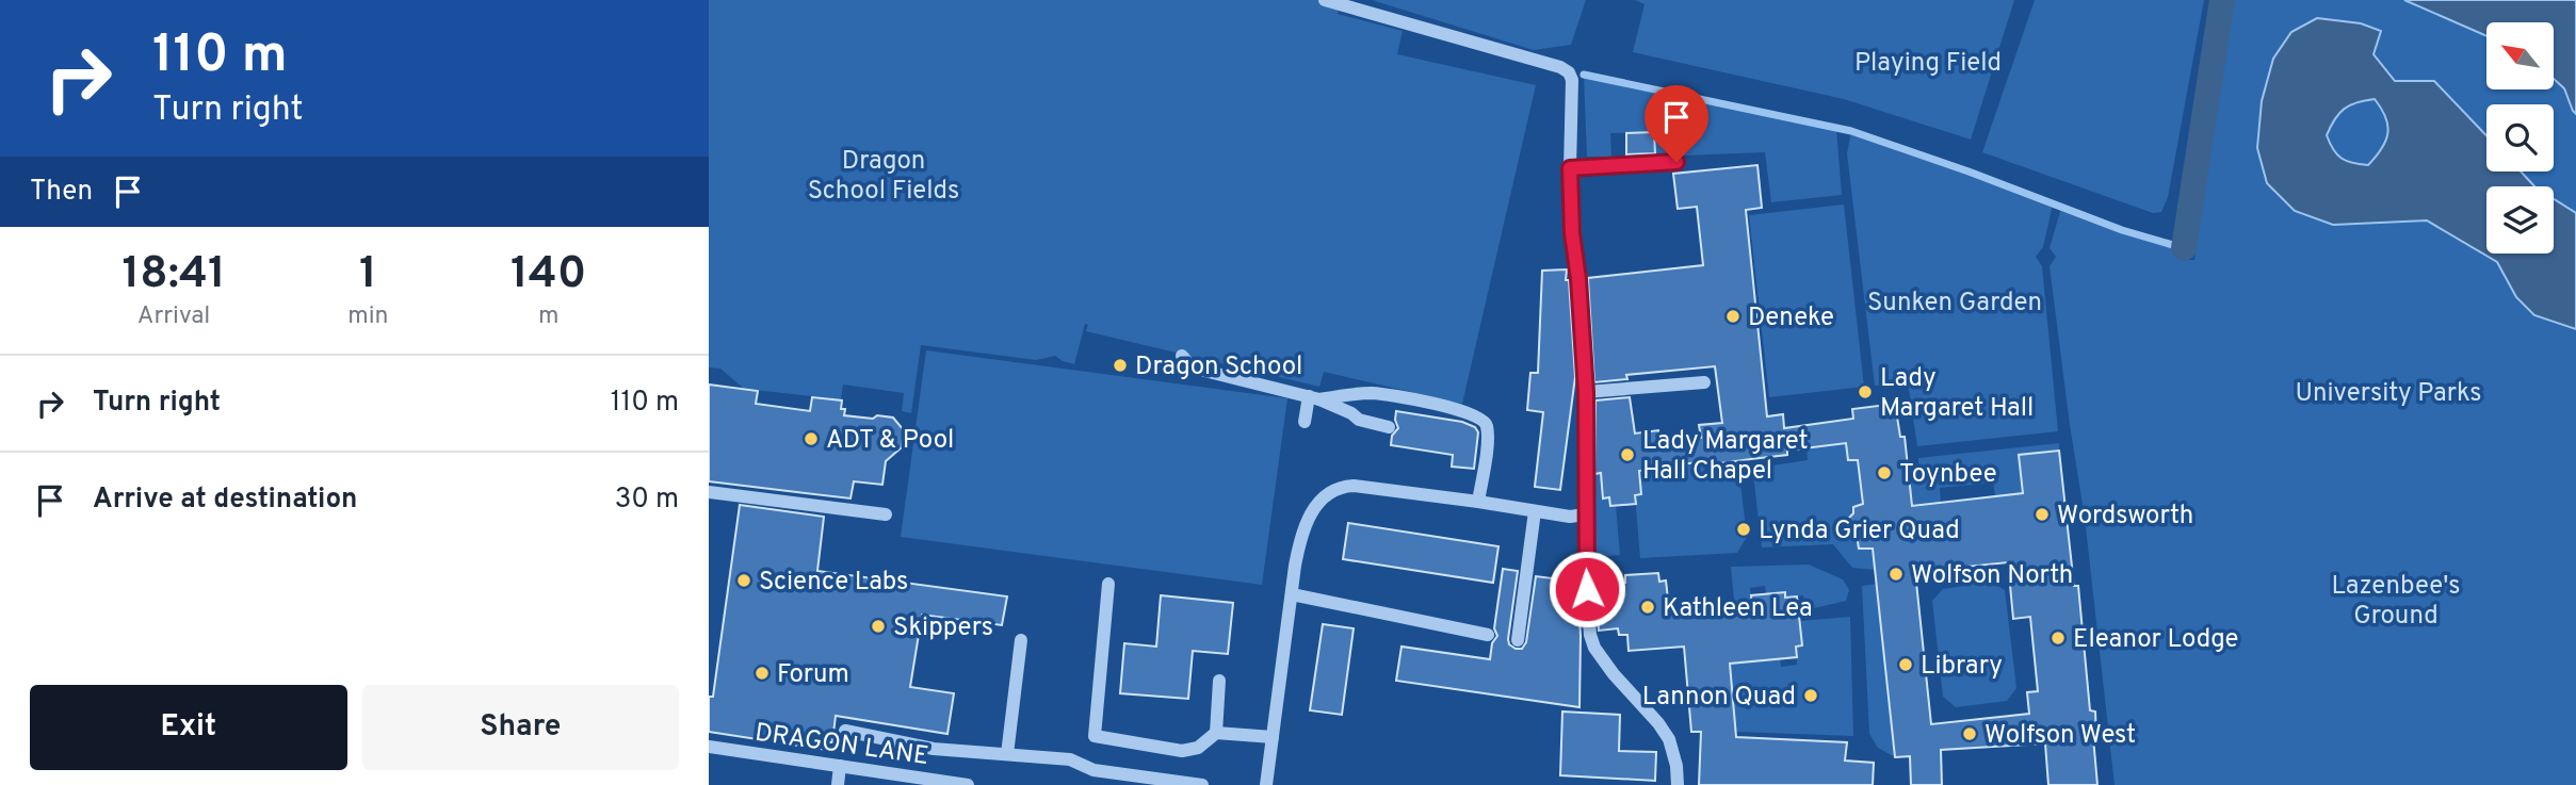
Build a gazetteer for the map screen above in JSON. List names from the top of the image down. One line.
{"streets":{"street":["DRAGON LANE"]},"parks":["Playing Field","Dragon School Fields","Sunken Garden","University Parks","Lazenbee's Ground"],"places":["Deneke","Dragon School","Lady Margaret Hall","ADT & Pool","Lady Margaret Hall Chapel","Toynbee","Wordsworth","Lynda Grier Quad","Wolfson North","Science Labs","Kathleen Lea","Skippers","Eleanor Lodge","Library","Forum","Lannon Quad","Wolfson West"],"north":"top left","page":{"turn":["110 m","Turn right"],"then":"Then","eta":["18:41","Arrival","1","min","140","m"],"list":[{"name":"Turn right","value":"110 m"},{"name":"Arrive at destination","value":"30 m"}],"buttons":["Exit","Share"]}}
